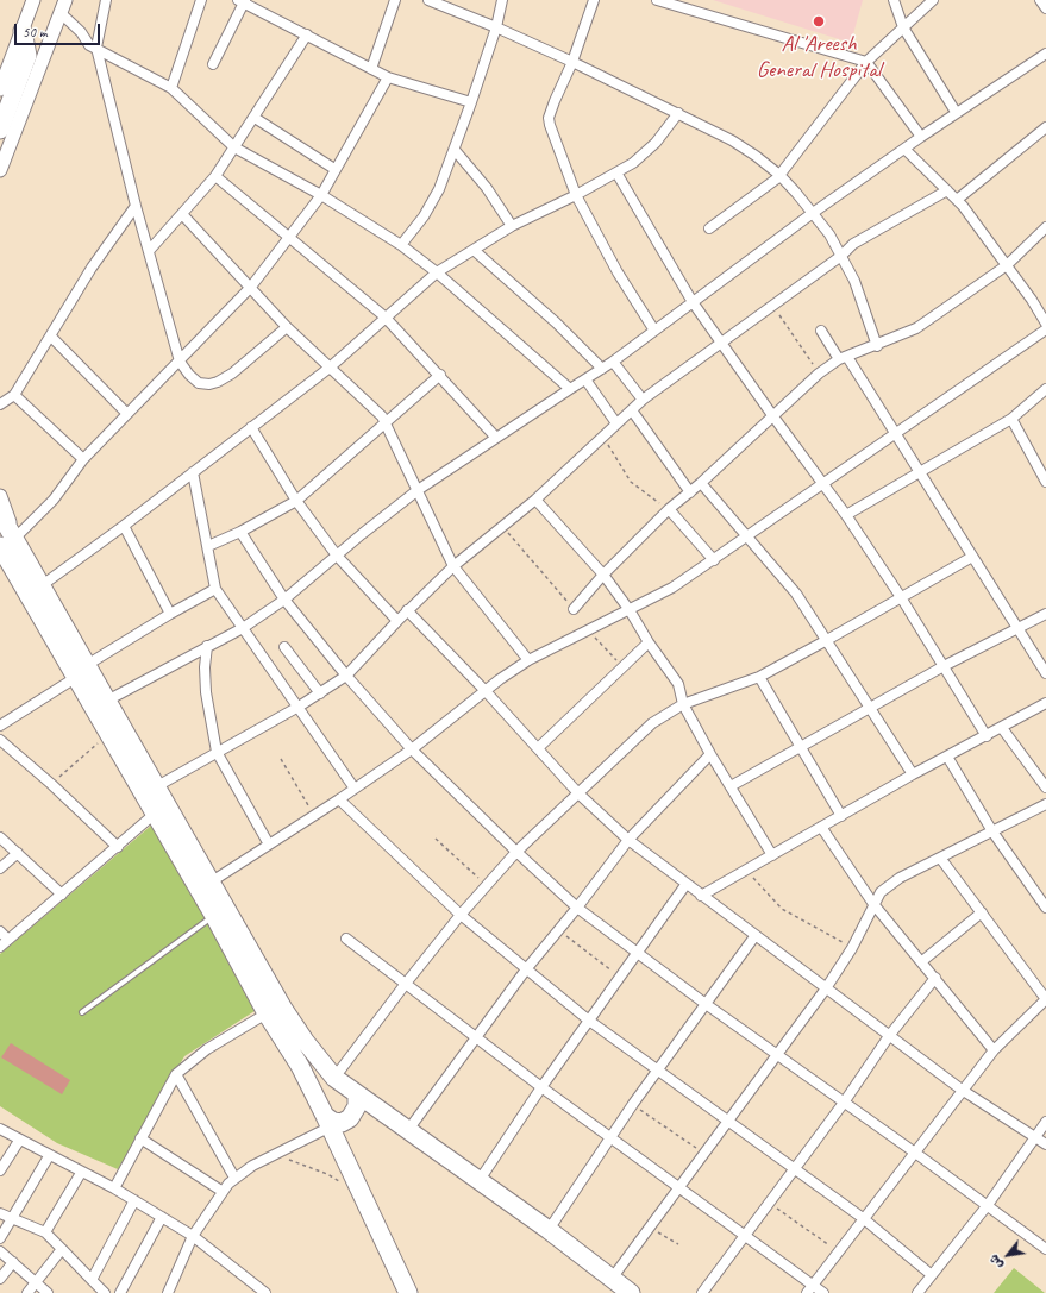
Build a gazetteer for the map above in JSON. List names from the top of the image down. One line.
{"places":["Al 'Areesh General Hospital"],"scale_bar":"50 m","north":"bottom left"}
